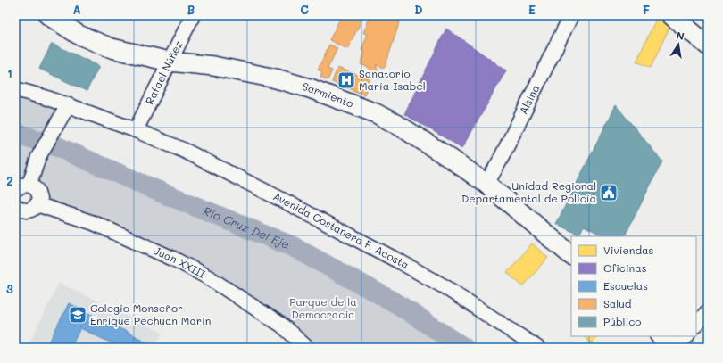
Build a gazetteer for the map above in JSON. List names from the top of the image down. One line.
{"streets":{"main road":["Sarmiento"],"street":["Rafael Núñez","Alsina","Avenida Costanera F. Acosta","Juan XXIII"]},"crossings":[["Rafael Núñez","Sarmiento"],["Rafael Núñez","Avenida Costanera F. Acosta"],["Sarmiento","Alsina"]],"water":["Río Cruz Del Eje"],"parks":["Parque de la Democracia"],"places":{"hospital":["Sanatorio María Isabel"],"public building":["Unidad Regional Departamental de Policía"],"school or university":["Colegio Monseñor Enrique Pechuan Marín"]},"legend":["Viviendas","Oficinas","Escuelas","Salud","Público"],"north":"top","grid":{"columns":["A","B","C","D","E","F"],"rows":["1","2","3"]}}
